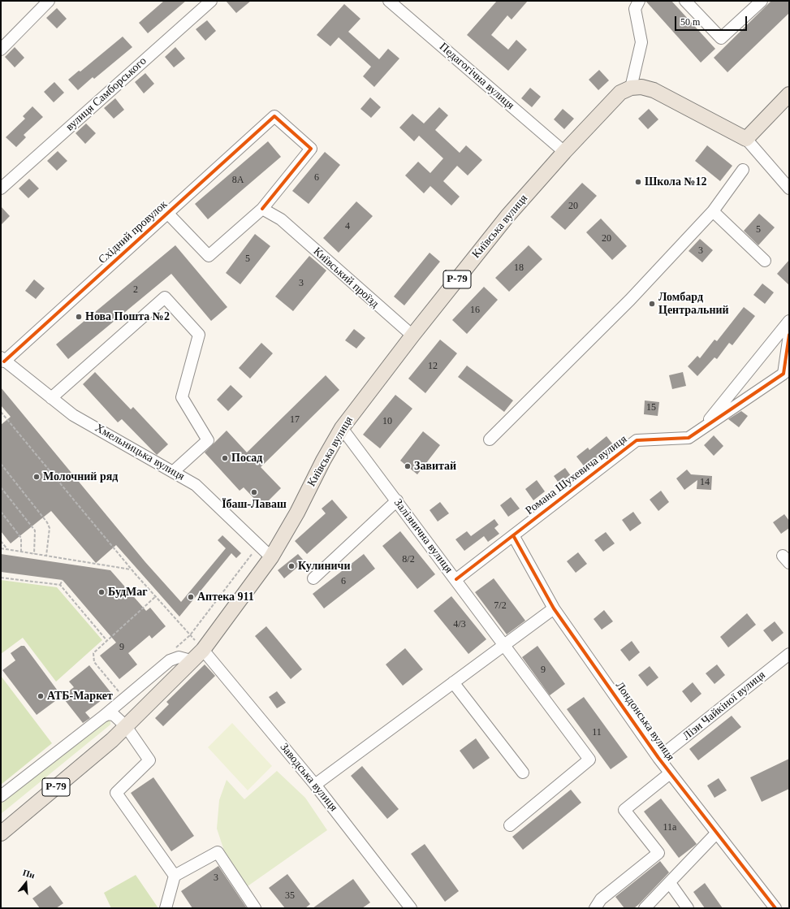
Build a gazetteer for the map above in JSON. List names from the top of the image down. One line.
{"streets":{"main road":["Київська вулиця","Р-79"],"street":["Педагогічна вулиця","вулиця Самборського","Східний провулок","Київський проїзд","Хмельницька вулиця","Романа Шухевича вулиця","Залізнична вулиця","Лізи Чайкіної вулиця","Лондонська вулиця","Заводська вулиця"]},"crossings":[["Педагогічна вулиця","Київська вулиця"],["Київська вулиця","Київський проїзд"],["Київська вулиця","Р-79"],["Київська вулиця","Хмельницька вулиця"],["Київська вулиця","Залізнична вулиця"],["Київська вулиця","Заводська вулиця"],["Східний провулок","Київський проїзд"],["Східний провулок","Хмельницька вулиця"],["Р-79","Заводська вулиця"],["Романа Шухевича вулиця","Залізнична вулиця"],["Романа Шухевича вулиця","Лондонська вулиця"],["Лізи Чайкіної вулиця","Лондонська вулиця"]],"places":["Школа №12","Ломбард Центральний","Нова Пошта №2","Посад","Завитай","Молочний ряд","Їбаш-Лаваш","Кулиничи","БудМаг","Аптека 911","АТБ-Маркет"],"house_numbers":["6","8А","20","4","5","20","3","5","18","3","2","16","12","15","17","10","14","8/2","6","7/2","4/3","9","9","11","11а","3","35"],"scale_bar":"50 m","north":"top"}
